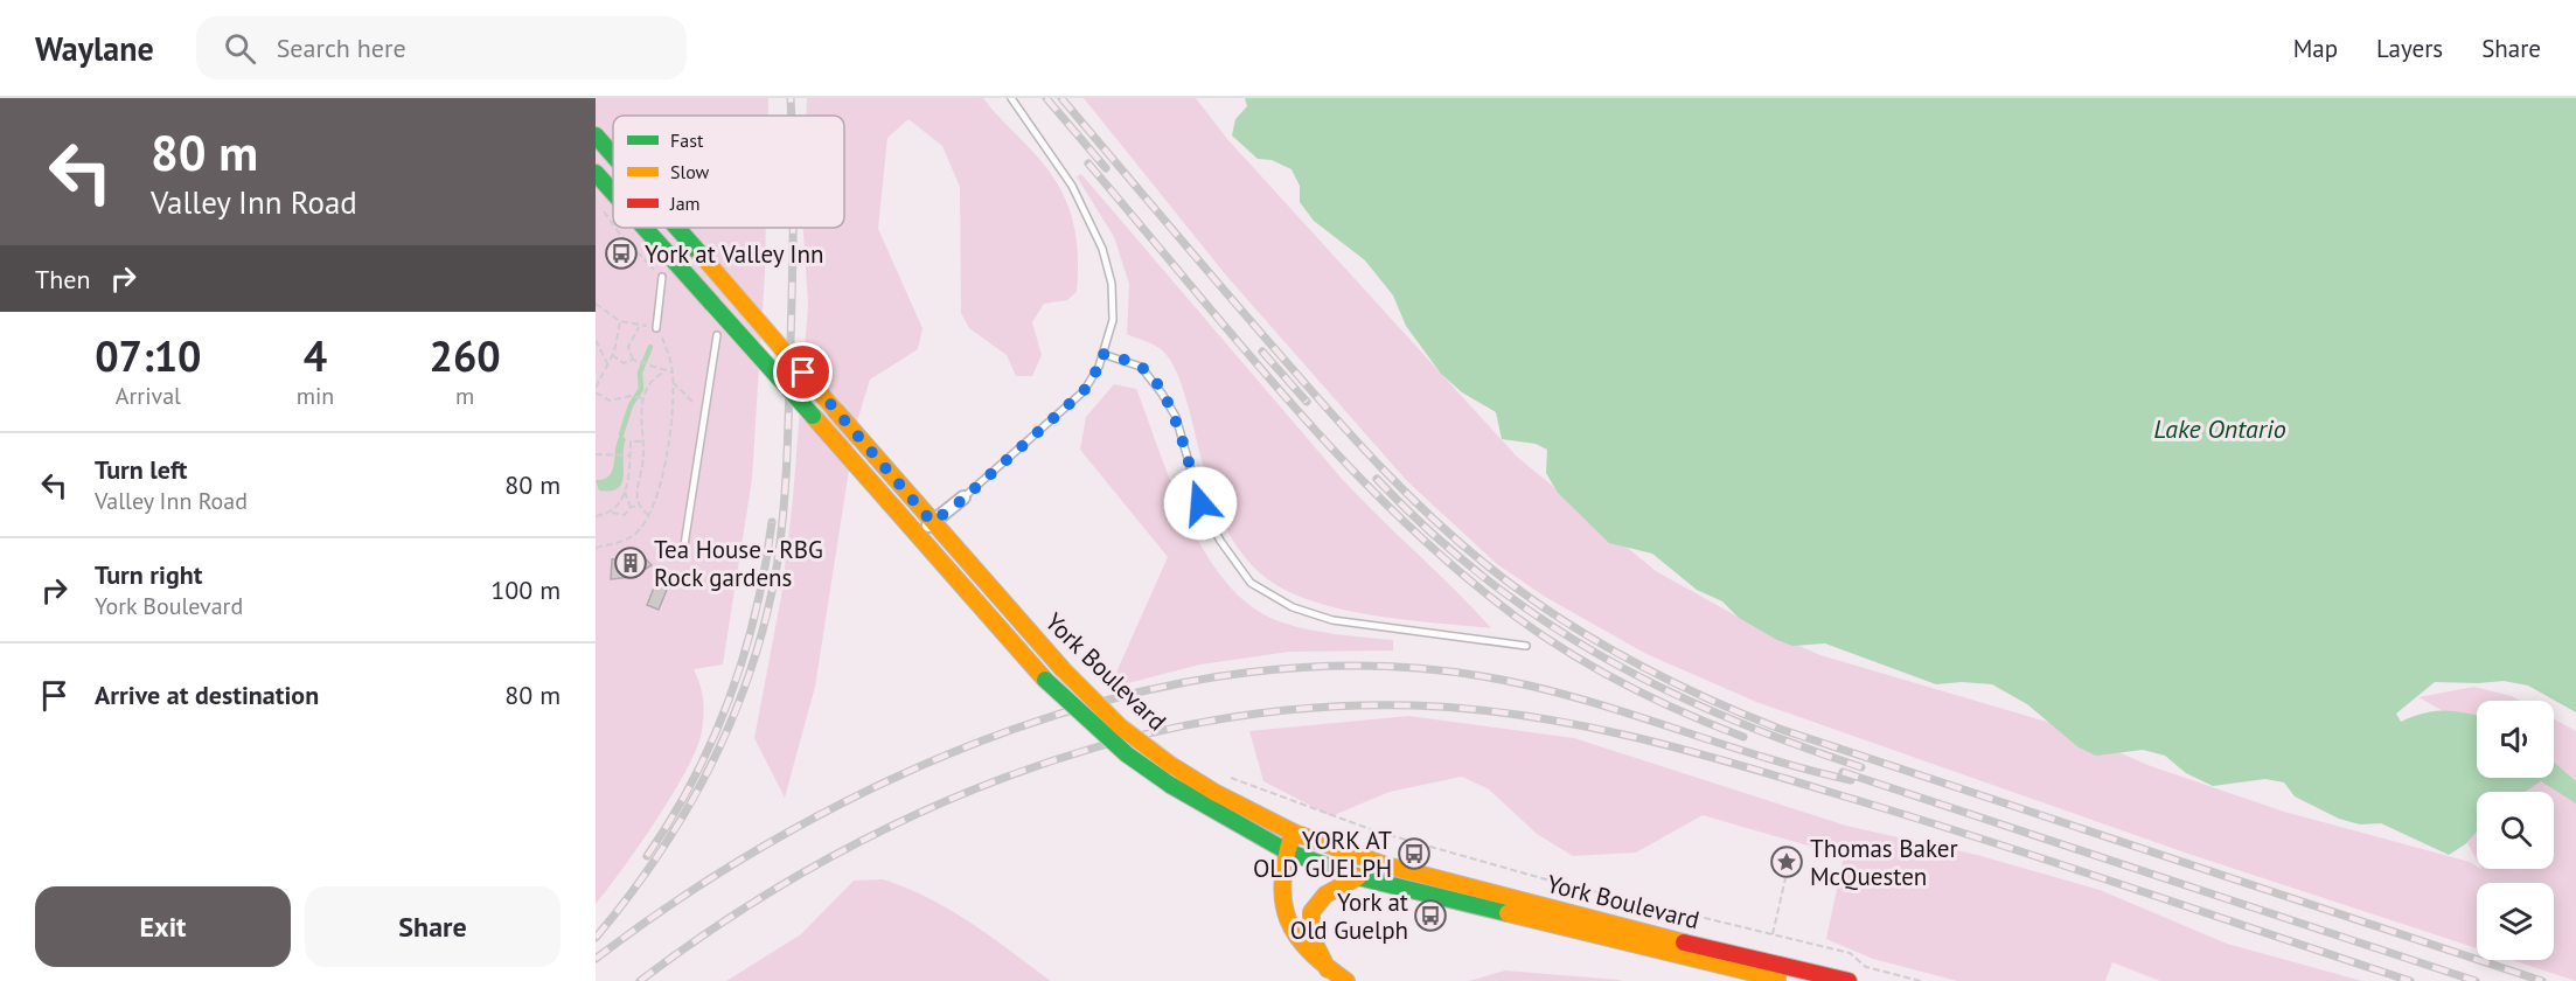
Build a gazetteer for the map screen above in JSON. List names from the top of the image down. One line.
{"streets":{"main road":["York Boulevard"]},"water":["Lake Ontario"],"places":{"bus stop":["York at Valley Inn","YORK AT OLD GUELPH","York at Old Guelph"],"building":["Tea House - RBG Rock gardens"],"place":["Thomas Baker McQuesten"]},"legend":["Fast","Slow","Jam"],"page":{"header":"Waylane","search":"Search here","nav":["Map","Layers","Share"],"turn":["80 m","Valley Inn Road"],"then":"Then","eta":["07:10","Arrival","4","min","260","m"],"list":[{"name":"Turn left","note":"Valley Inn Road","value":"80 m"},{"name":"Turn right","note":"York Boulevard","value":"100 m"},{"name":"Arrive at destination","value":"80 m"}],"buttons":["Exit","Share"]}}
